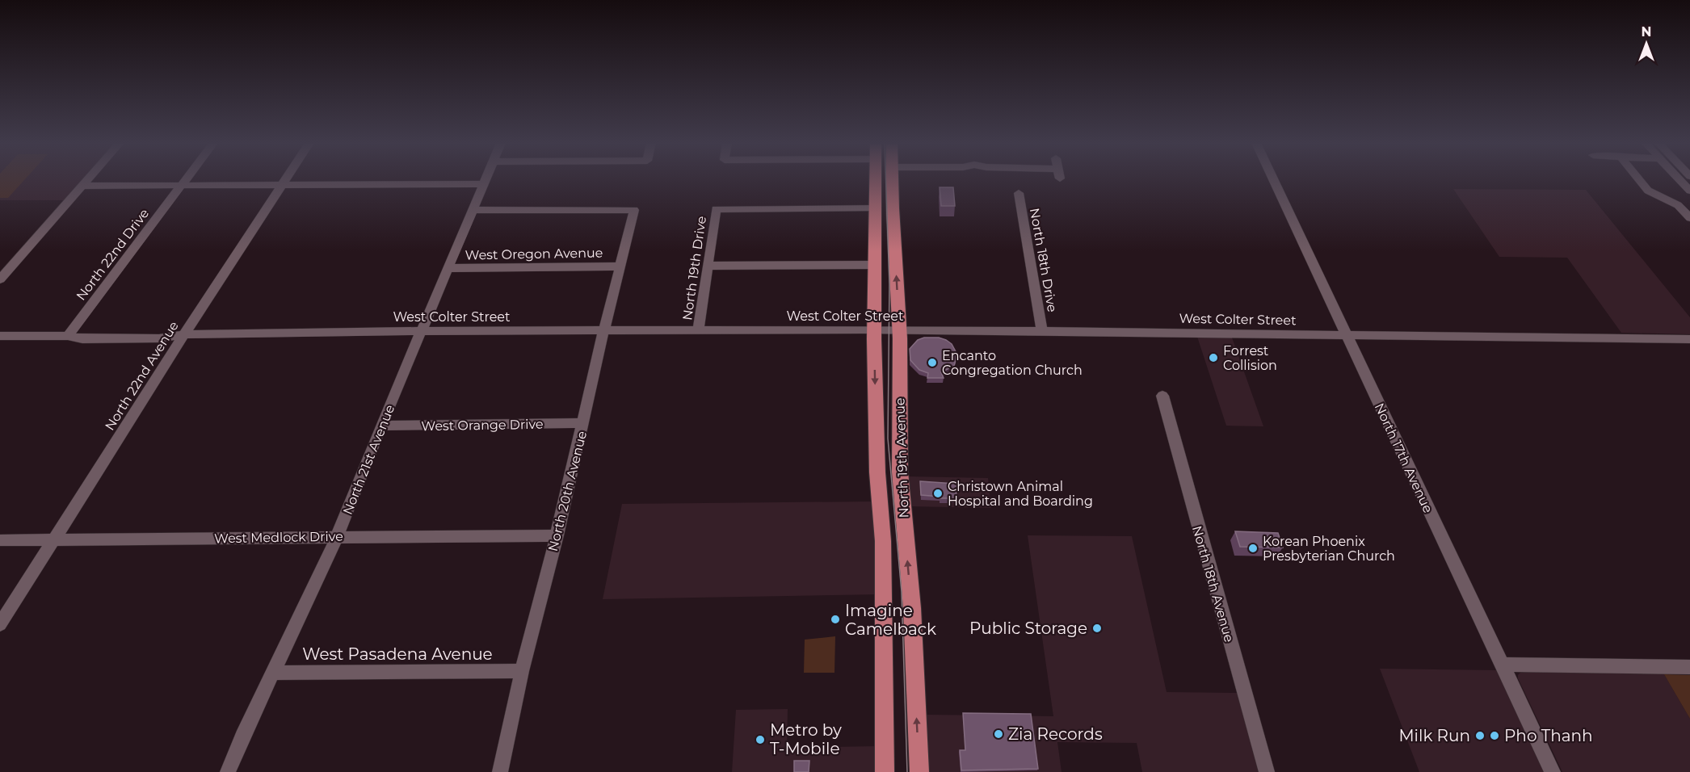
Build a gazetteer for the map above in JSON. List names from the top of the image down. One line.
{"streets":{"main road":["North 19th Avenue"],"street":["West Oregon Avenue","North 22nd Drive","North 18th Drive","North 19th Drive","West Colter Street","North 22nd Avenue","West Orange Drive","North 17th Avenue","North 21st Avenue","North 20th Avenue","West Medlock Drive","North 18th Avenue","West Pasadena Avenue"]},"crossings":[["West Oregon Avenue","North 21st Avenue"],["West Oregon Avenue","North 20th Avenue"],["North 22nd Drive","West Colter Street"],["North 18th Drive","West Colter Street"],["North 19th Drive","West Colter Street"],["North 19th Drive","North 19th Avenue"],["West Colter Street","North 22nd Avenue"],["West Colter Street","North 19th Avenue"],["West Colter Street","North 17th Avenue"],["West Colter Street","North 21st Avenue"],["West Colter Street","North 20th Avenue"],["North 22nd Avenue","West Medlock Drive"],["West Orange Drive","North 21st Avenue"],["West Orange Drive","North 20th Avenue"],["North 21st Avenue","North 20th Avenue"],["North 21st Avenue","West Medlock Drive"],["North 21st Avenue","West Pasadena Avenue"],["North 20th Avenue","West Medlock Drive"],["North 20th Avenue","West Pasadena Avenue"]],"places":["Forrest Collision","Encanto Congregation Church","Christown Animal Hospital and Boarding","Korean Phoenix Presbyterian Church","Imagine Camelback","Public Storage","Zia Records","Milk Run","Pho Thanh","Metro by T-Mobile"],"north":"top"}
